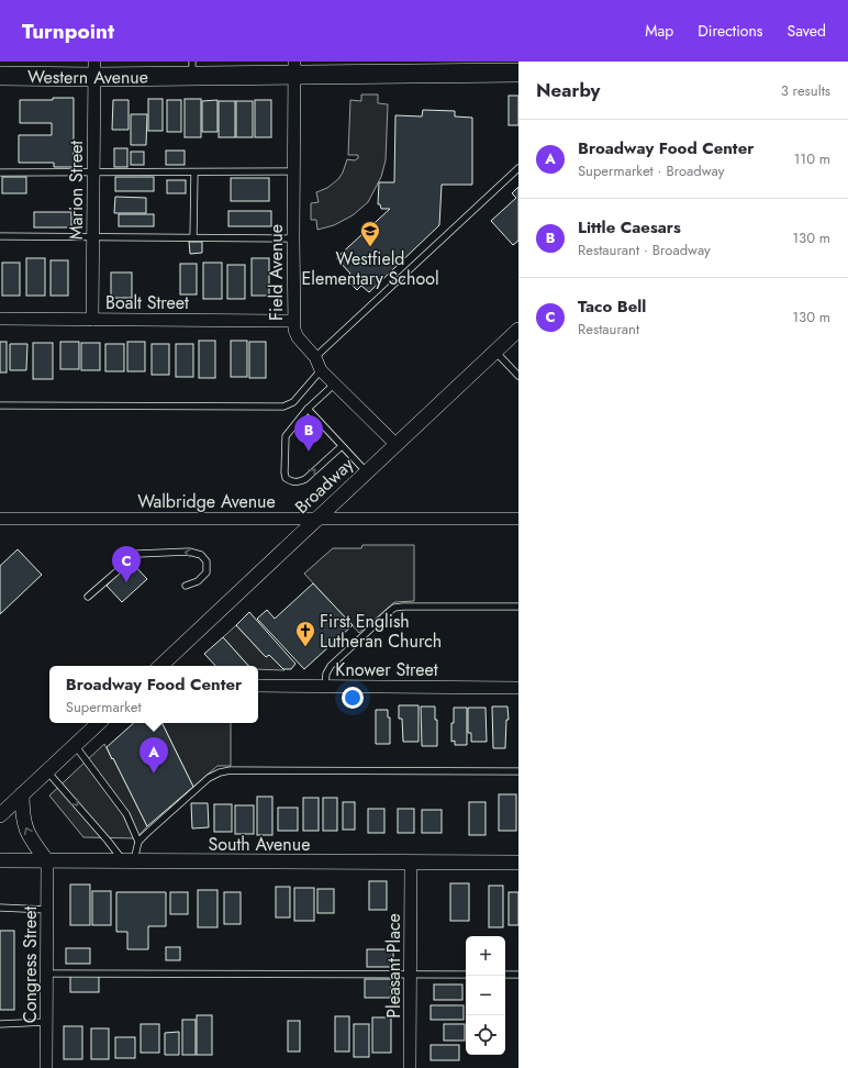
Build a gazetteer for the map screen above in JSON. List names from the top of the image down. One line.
{"streets":{"main road":["Western Avenue"],"street":["Marion Street","Field Avenue","Boalt Street","Broadway","Walbridge Avenue","Knower Street","South Avenue","Congress Street","Pleasant Place"]},"crossings":[["Western Avenue","Marion Street"],["Western Avenue","Field Avenue"],["Marion Street","Boalt Street"],["Field Avenue","Boalt Street"],["Field Avenue","Broadway"],["Broadway","Walbridge Avenue"],["South Avenue","Congress Street"],["South Avenue","Pleasant Place"]],"places":{"school or university":["Westfield Elementary School"],"church":["First English Lutheran Church"]},"page":{"header":"Turnpoint","nav":["Map","Directions","Saved"],"heading":["Nearby","3 results"],"list":[{"mark":"A","name":"Broadway Food Center","note":"Supermarket · Broadway","value":"110 m"},{"mark":"B","name":"Little Caesars","note":"Restaurant · Broadway","value":"130 m"},{"mark":"C","name":"Taco Bell","note":"Restaurant","value":"130 m"}],"pins":["B","C","A"],"popup":["Broadway Food Center","Supermarket"],"map_buttons":["+","−"]}}
